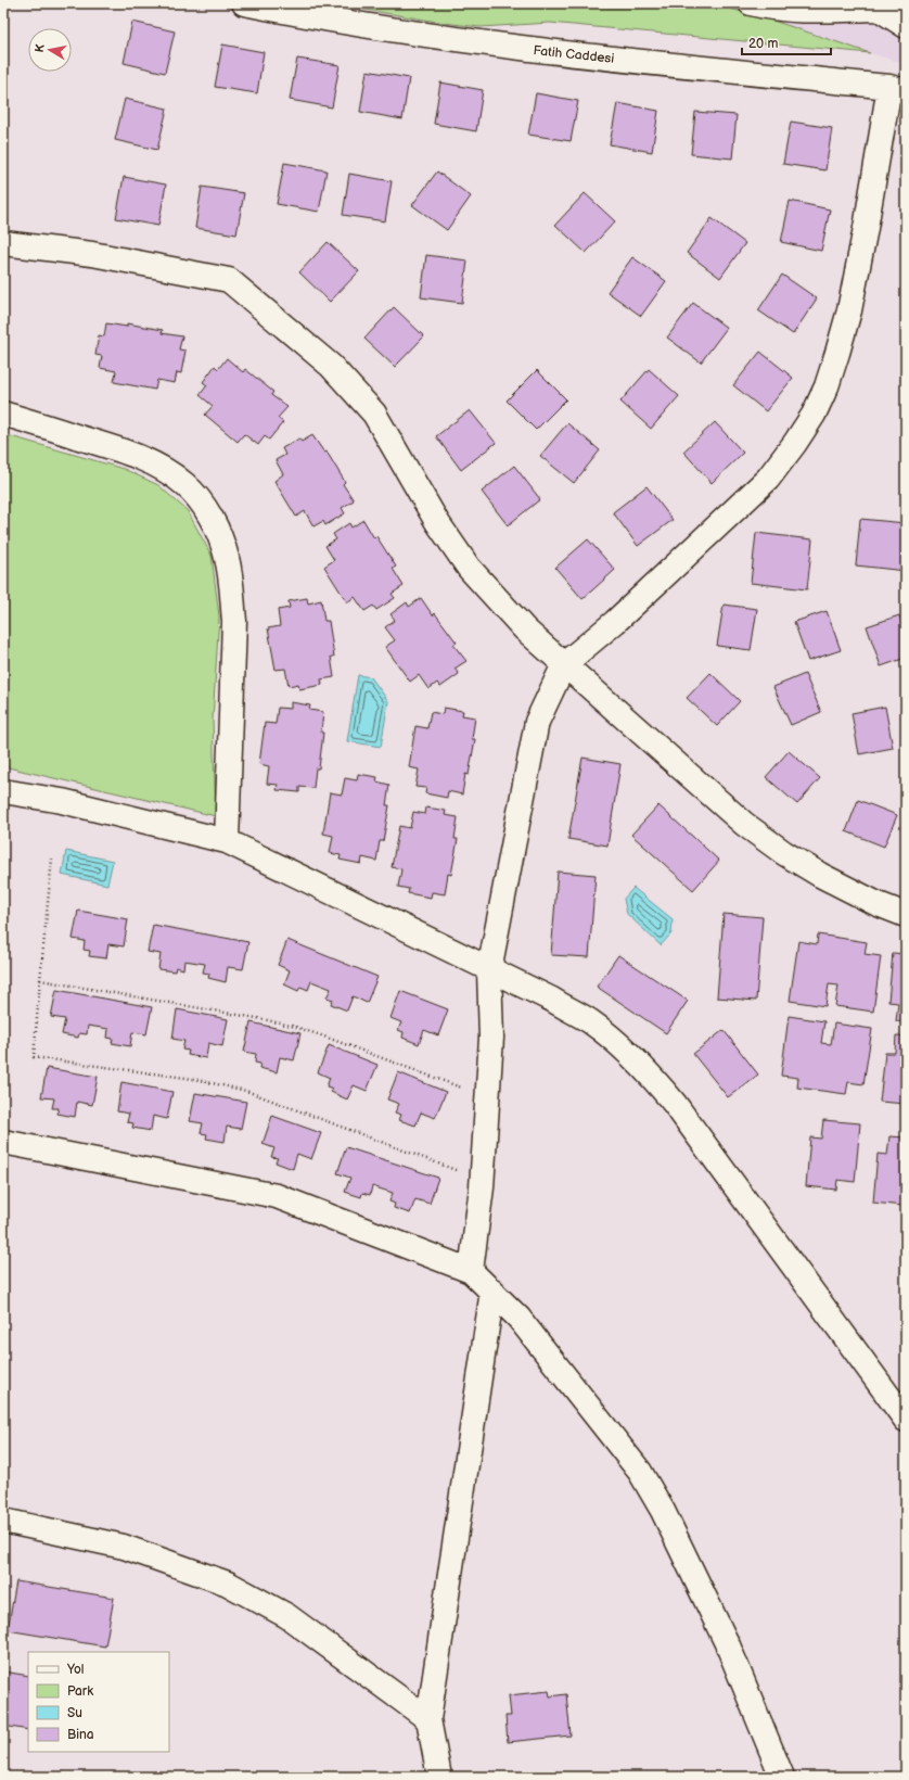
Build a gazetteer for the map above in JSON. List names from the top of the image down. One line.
{"streets":{"street":["Fatih Caddesi"]},"legend":["Yol","Park","Su","Bina"],"scale_bar":"20 m","north":"left"}
